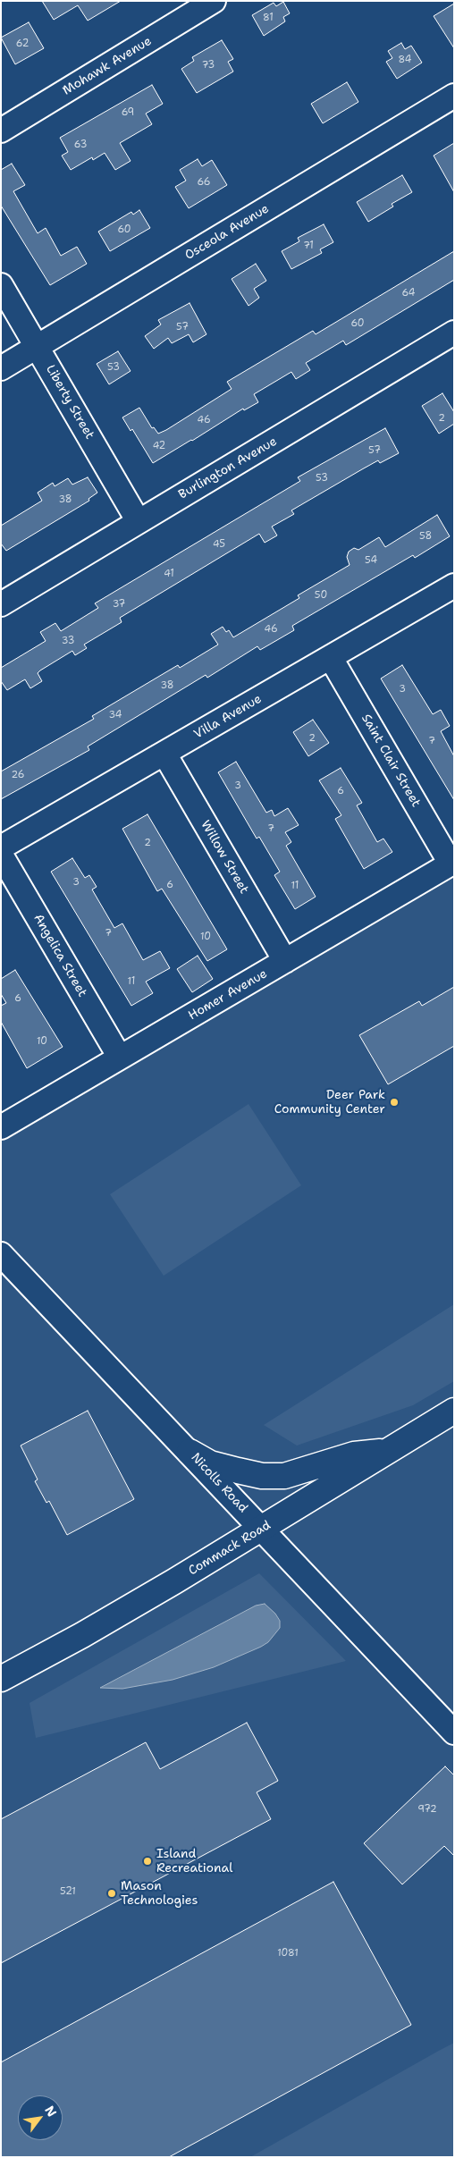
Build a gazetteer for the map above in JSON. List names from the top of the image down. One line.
{"streets":{"main road":["Commack Road"],"street":["Mohawk Avenue","Osceola Avenue","Liberty Street","Burlington Avenue","Villa Avenue","Saint Clair Street","Willow Street","Angelica Street","Homer Avenue","Nicolls Road"]},"crossings":[["Osceola Avenue","Liberty Street"],["Liberty Street","Burlington Avenue"],["Villa Avenue","Saint Clair Street"],["Villa Avenue","Willow Street"],["Saint Clair Street","Homer Avenue"],["Willow Street","Homer Avenue"],["Angelica Street","Homer Avenue"],["Nicolls Road","Commack Road"]],"places":["Deer Park Community Center","Island Recreational","Mason Technologies"],"house_numbers":["81","62","84","73","69","63","66","60","71","64","60","57","53","2","46","42","57","53","38","58","45","54","41","50","37","46","33","38","3","34","2","7","26","3","6","7","2","3","6","11","7","10","11","6","10","972","521","1081"],"north":"top right"}
